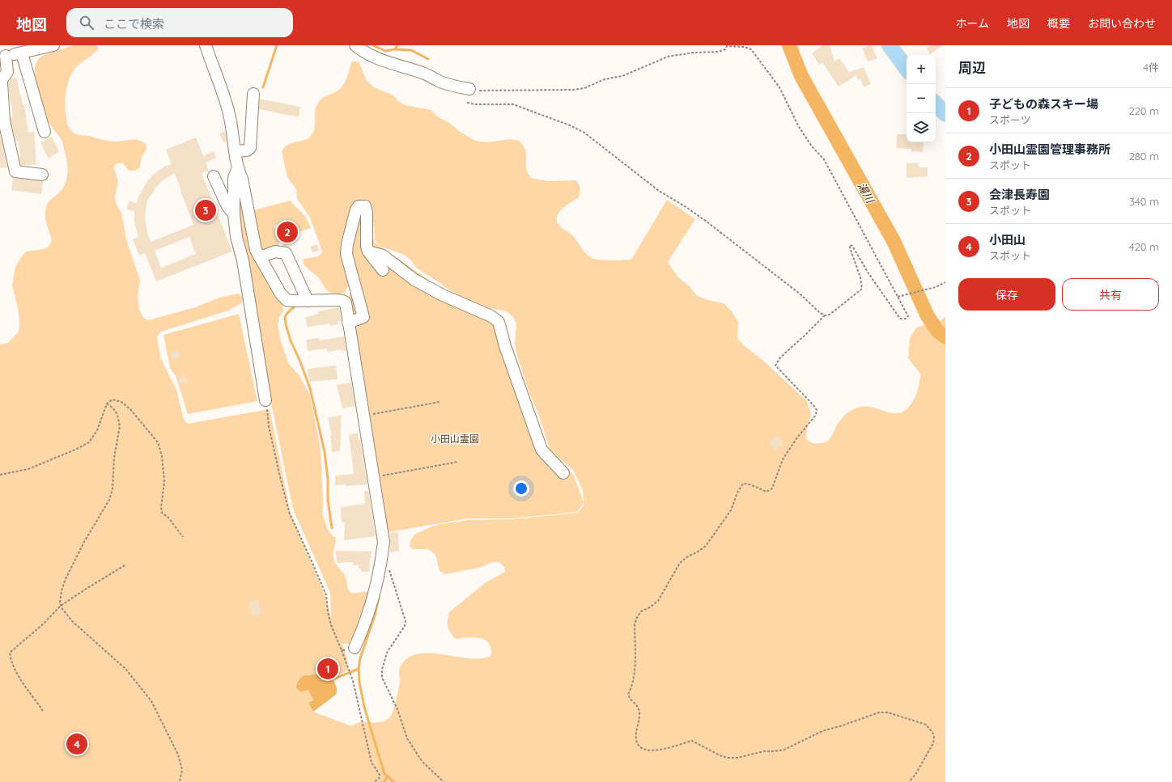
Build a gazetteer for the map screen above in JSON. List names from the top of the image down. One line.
{"water":["湯川"],"parks":["小田山霊園"],"page":{"header":"地図","search":"ここで検索","nav":["ホーム","地図","概要","お問い合わせ"],"heading":["周辺","4件"],"map_buttons":["+","−"],"list":[{"mark":"1","name":"子どもの森スキー場","note":"スポーツ","value":"220 m"},{"mark":"2","name":"小田山霊園管理事務所","note":"スポット","value":"280 m"},{"mark":"3","name":"会津長寿園","note":"スポット","value":"340 m"},{"mark":"4","name":"小田山","note":"スポット","value":"420 m"}],"pins":["3","2","1","4"],"buttons":["保存","共有"]}}
